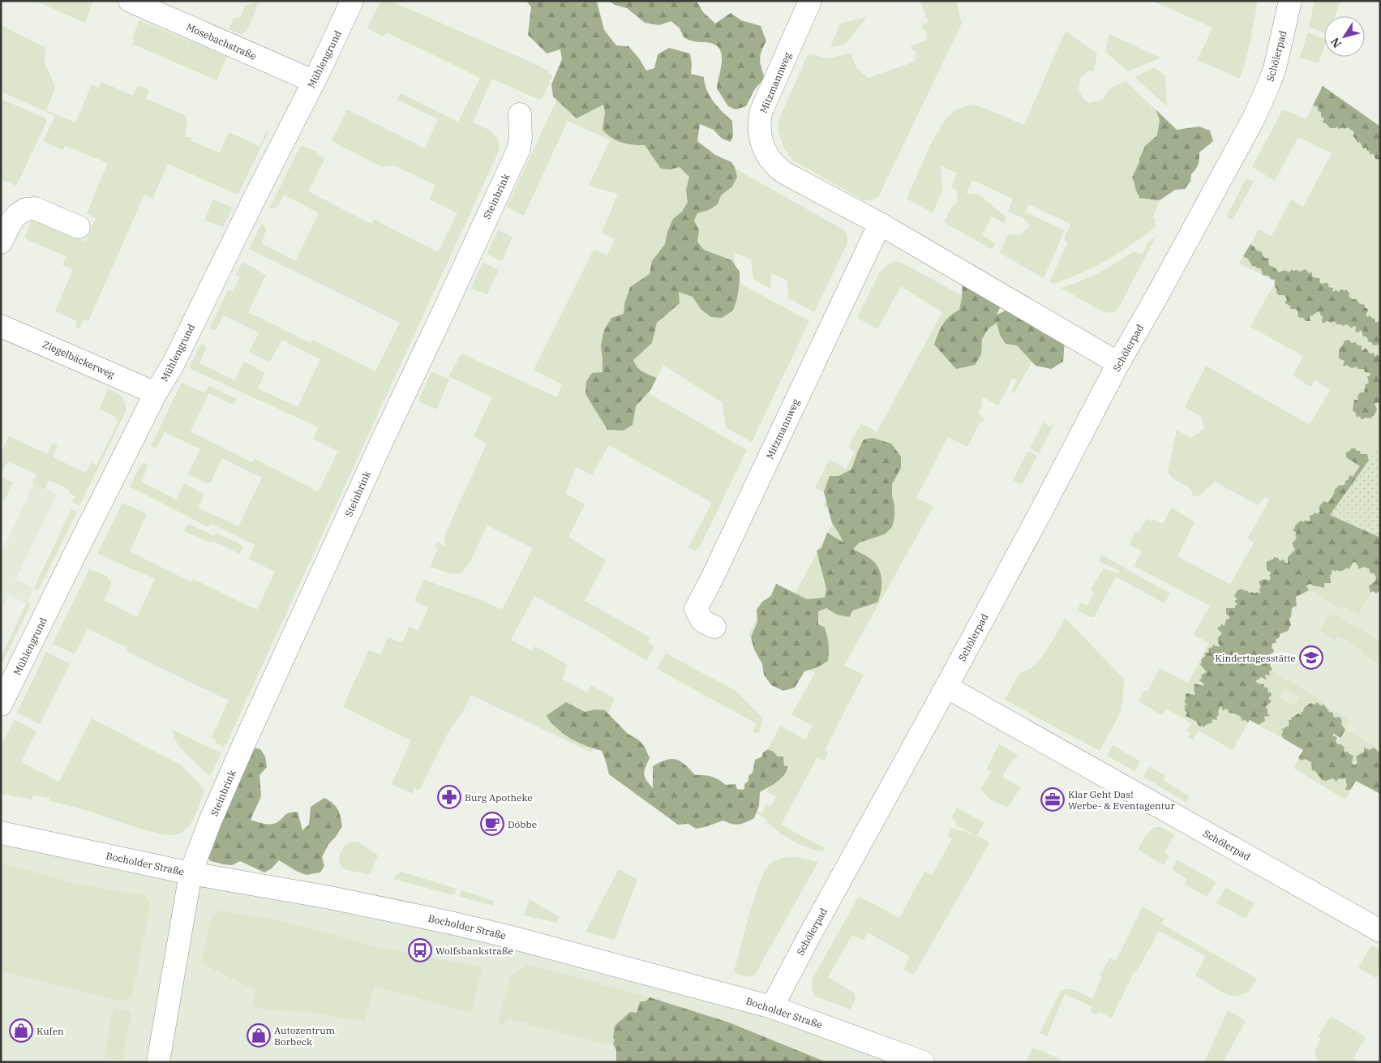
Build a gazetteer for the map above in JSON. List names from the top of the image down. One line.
{"streets":{"street":["Mosebachstraße","Schölerpad","Mühlengrund","Mitzmannweg","Steinbrink","Ziegelbäckerweg","Bocholder Straße"]},"crossings":[["Mosebachstraße","Mühlengrund"],["Schölerpad","Mitzmannweg"],["Schölerpad","Bocholder Straße"],["Mühlengrund","Ziegelbäckerweg"],["Steinbrink","Bocholder Straße"]],"places":{"school or university":["Kindertagesstätte"],"pharmacy":["Burg Apotheke"],"office":["Klar Geht Das! Werbe- & Eventagentur"],"cafe":["Döbbe"],"bus stop":["Wolfsbankstraße"],"shop":["Kufen","Autozentrum Borbeck"]},"north":"bottom left"}
